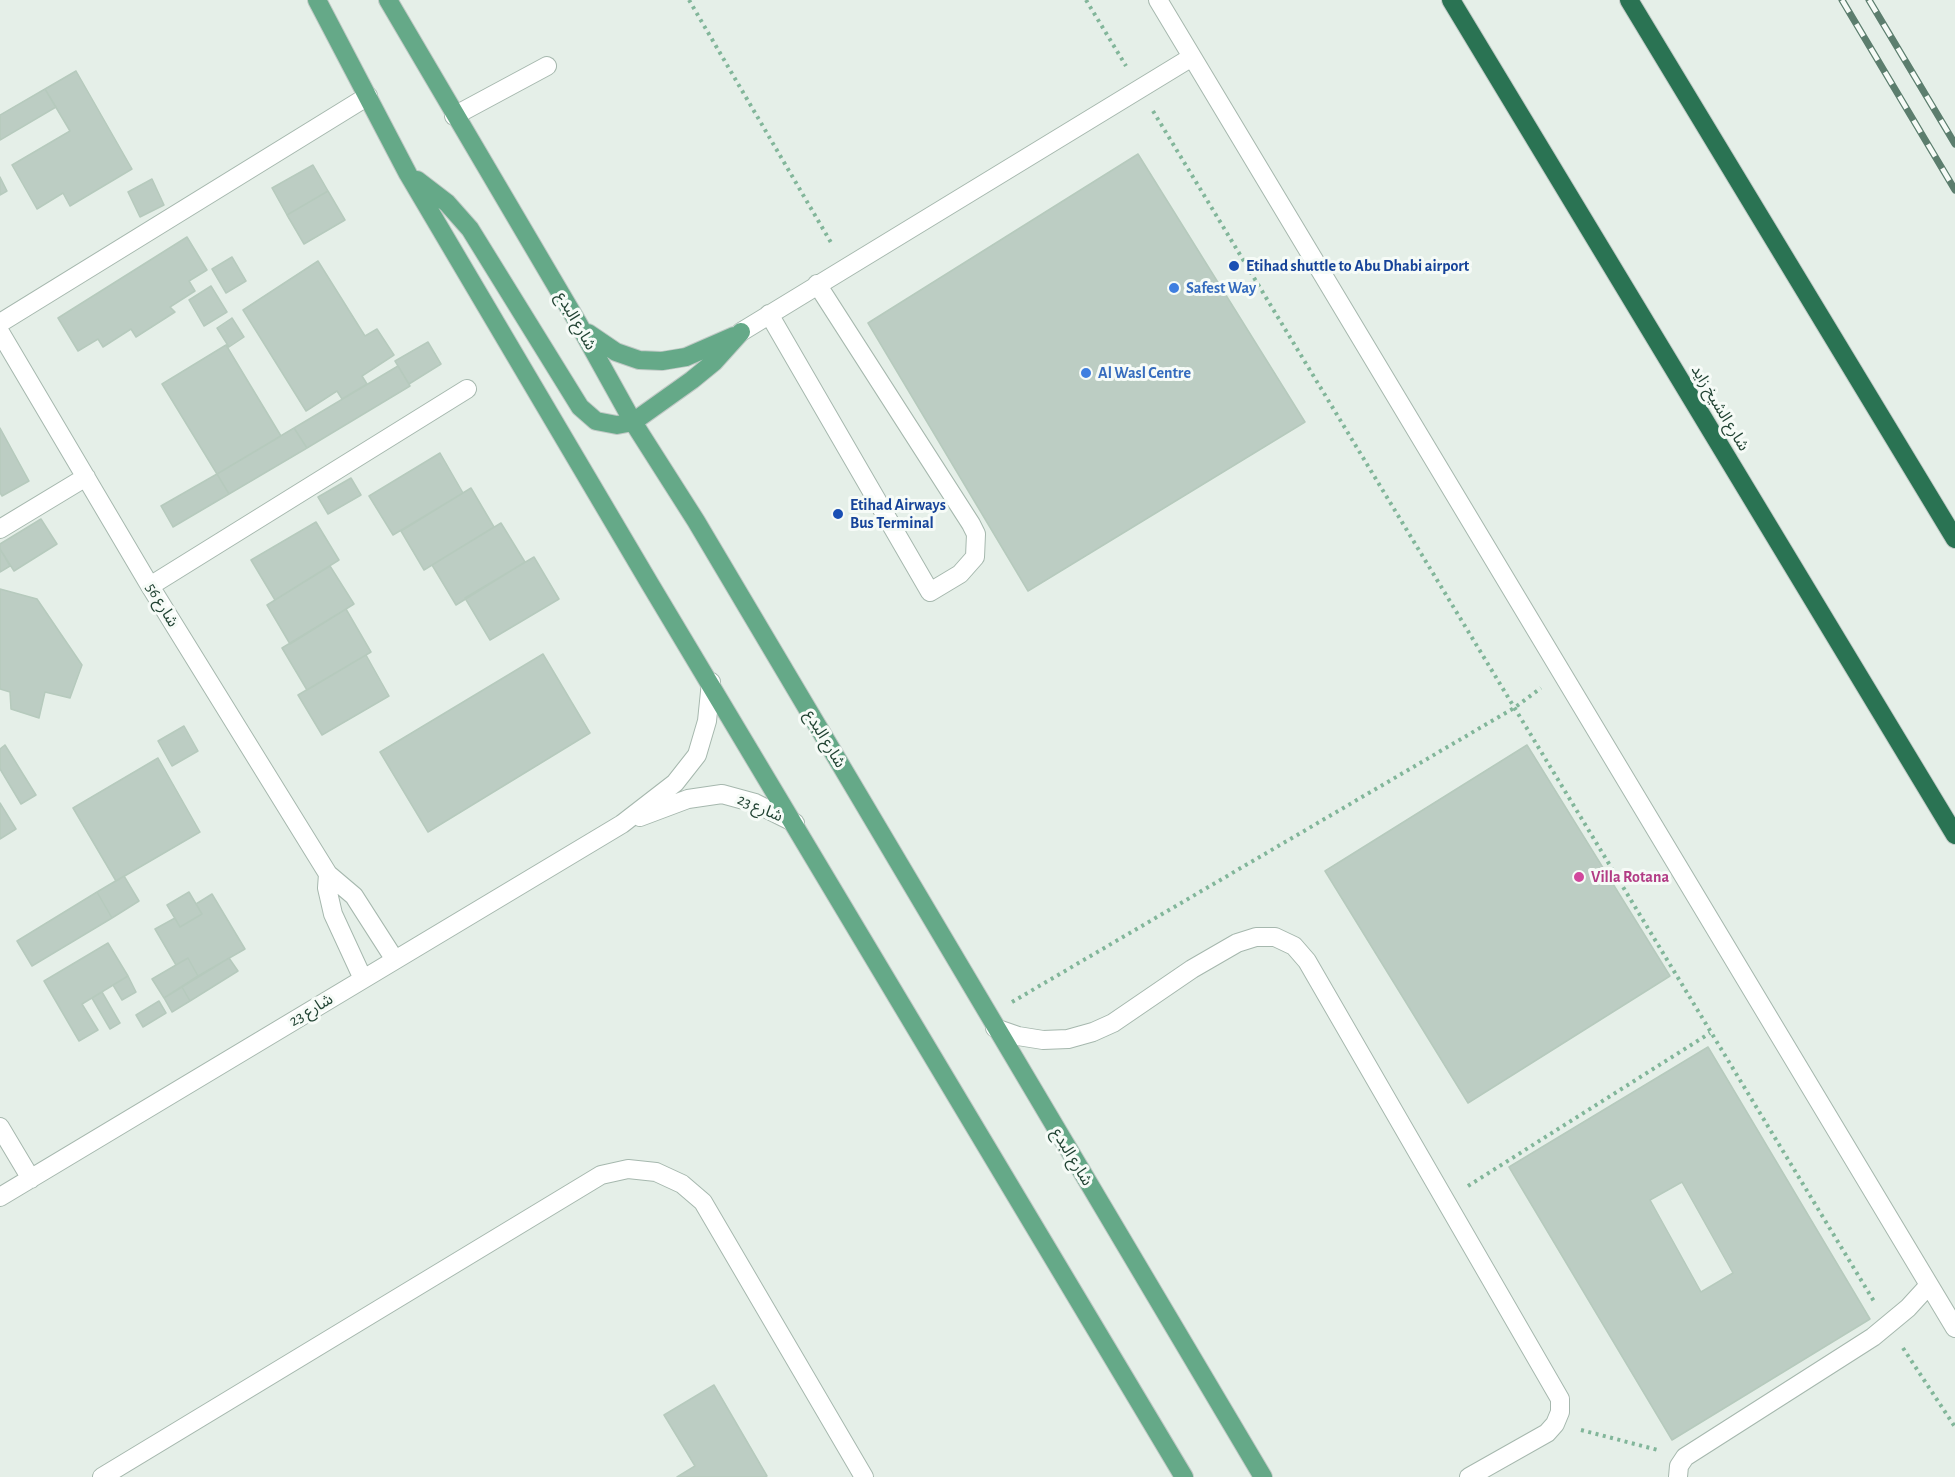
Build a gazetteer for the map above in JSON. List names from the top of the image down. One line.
{"streets":{"highway":["شارع الشيخ زايد"],"main road":["شارع البدع"],"street":["شارع 56","شارع 23"]},"crossings":[["شارع 56","شارع 23"]],"places":["Etihad shuttle to Abu Dhabi airport","Safest Way","Al Wasl Centre","Etihad Airways Bus Terminal","Villa Rotana"]}
